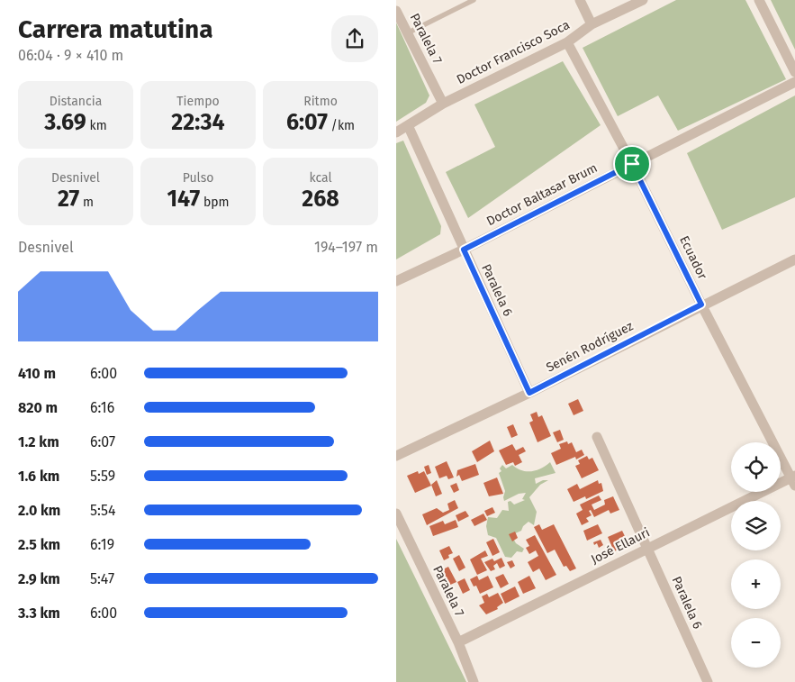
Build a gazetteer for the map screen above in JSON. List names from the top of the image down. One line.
{"streets":{"street":["Paralela 7","Doctor Francisco Soca","Doctor Baltasar Brum","Ecuador","Paralela 6","Senén Rodríguez","José Ellauri"]},"crossings":[["Paralela 7","Doctor Francisco Soca"],["Paralela 7","José Ellauri"],["Doctor Francisco Soca","Ecuador"],["Doctor Francisco Soca","Paralela 6"],["Doctor Baltasar Brum","Ecuador"],["Doctor Baltasar Brum","Paralela 6"],["Ecuador","Senén Rodríguez"],["Ecuador","José Ellauri"],["Paralela 6","Senén Rodríguez"],["Paralela 6","José Ellauri"]],"page":{"heading":["Carrera matutina","06:04 · 9 × 410 m"],"stats":[["Distancia","3.69 km"],["Tiempo","22:34"],["Ritmo","6:07 /km"],["Desnivel","27 m"],["Pulso","147 bpm"],["kcal","268"]],"chart":["Desnivel","194–197 m"],"list":[{"name":"410 m","note":"6:00"},{"name":"820 m","note":"6:16"},{"name":"1.2 km","note":"6:07"},{"name":"1.6 km","note":"5:59"},{"name":"2.0 km","note":"5:54"},{"name":"2.5 km","note":"6:19"},{"name":"2.9 km","note":"5:47"},{"name":"3.3 km","note":"6:00"}],"map_buttons":["+","−"]}}
